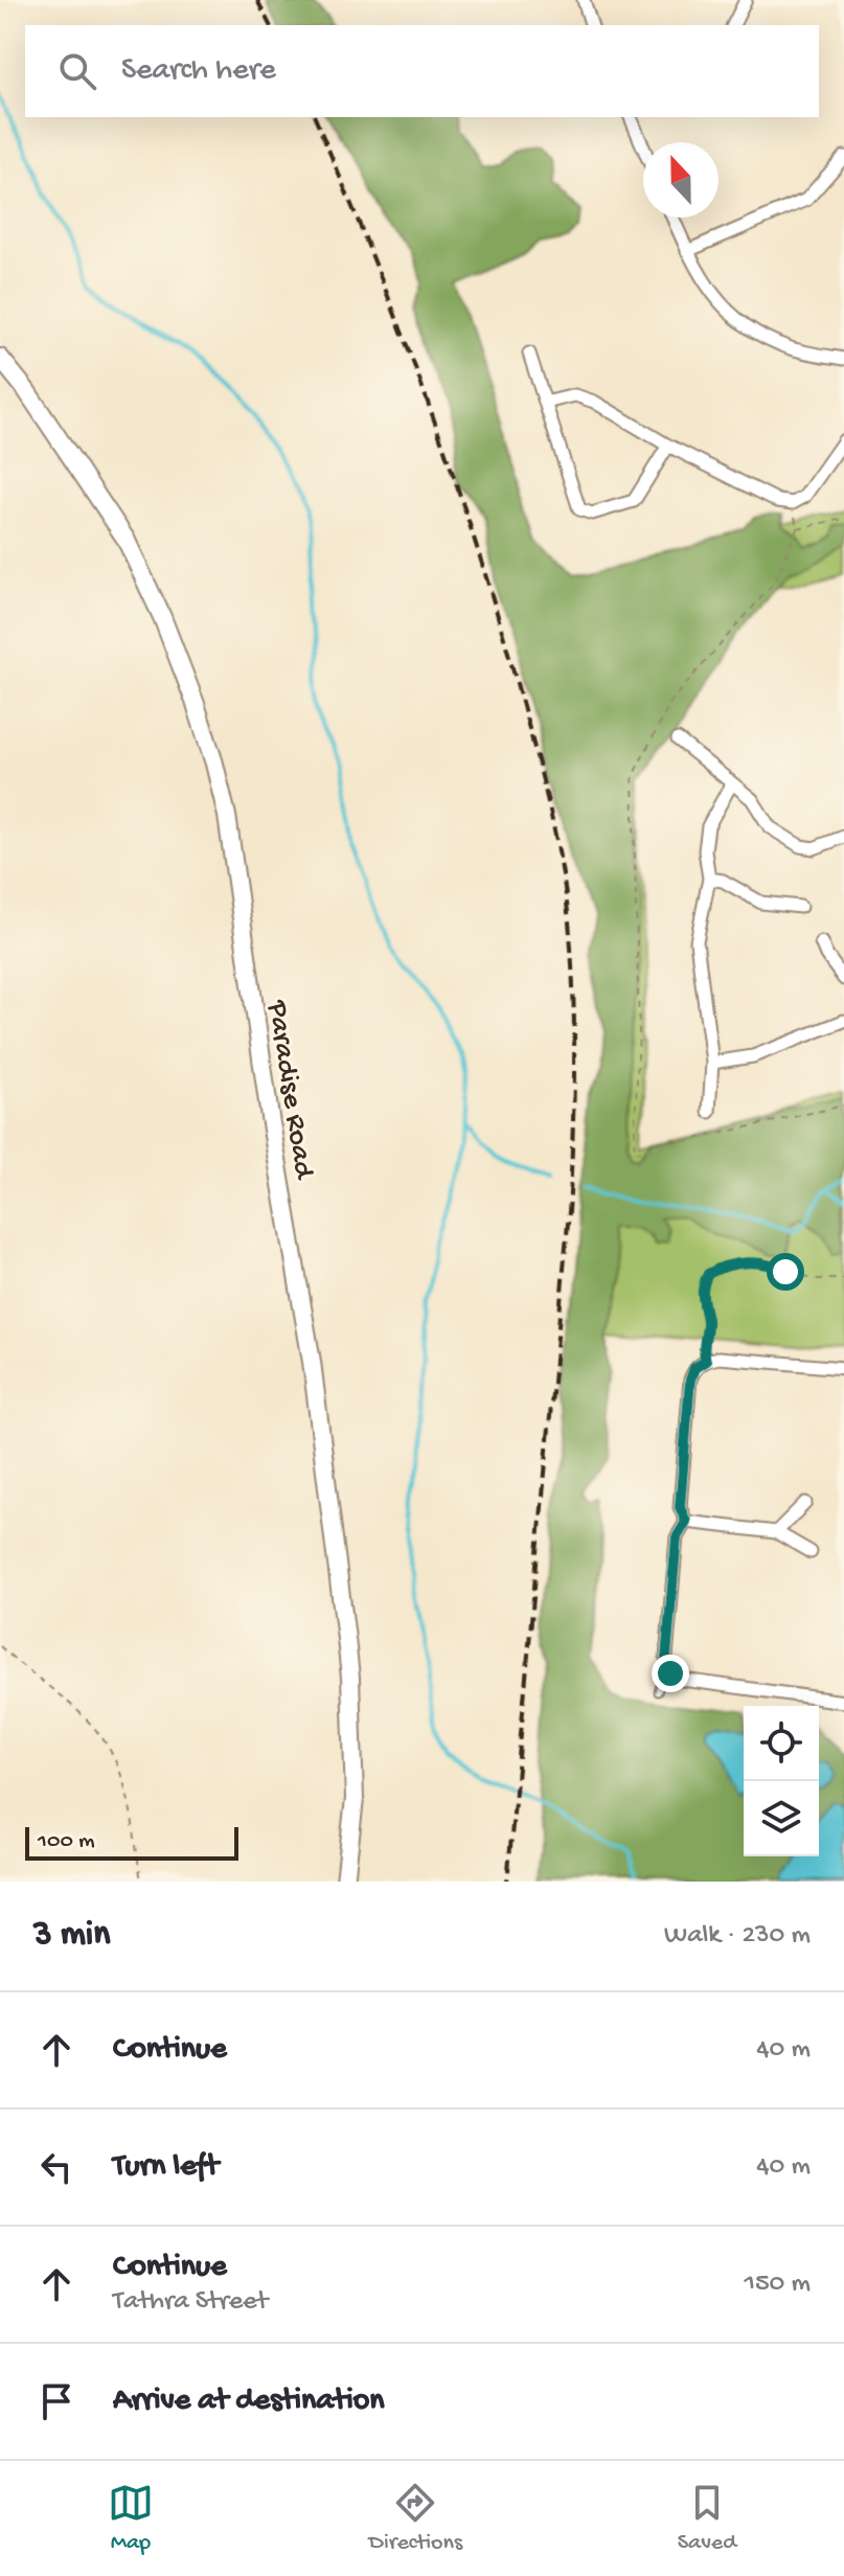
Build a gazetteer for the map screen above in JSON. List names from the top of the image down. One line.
{"streets":{"street":["Paradise Road"]},"scale_bar":"100 m","north":"top","page":{"search":"Search here","scale":"100 m","heading":["3 min","Walk · 230 m"],"list":[["Continue","40 m"],["Turn left","40 m"],["Continue","Tathra Street","150 m"],"Arrive at destination"],"nav":["Map","Directions","Saved"]}}
